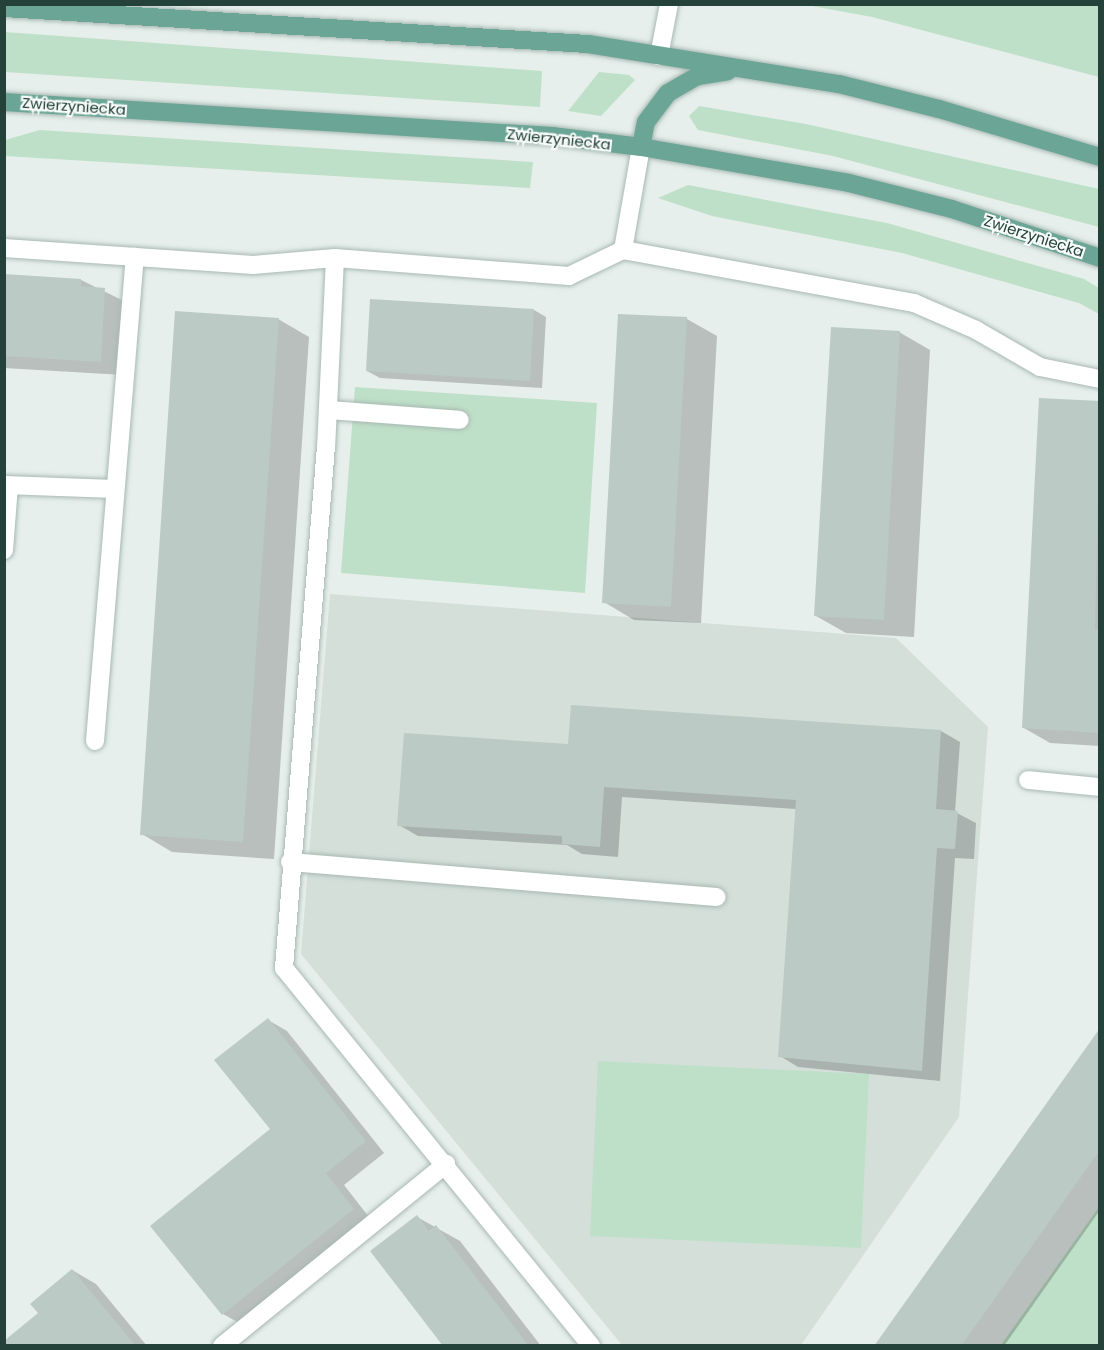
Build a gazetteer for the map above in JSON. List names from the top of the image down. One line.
{"streets":{"main road":["Zwierzyniecka"]}}
